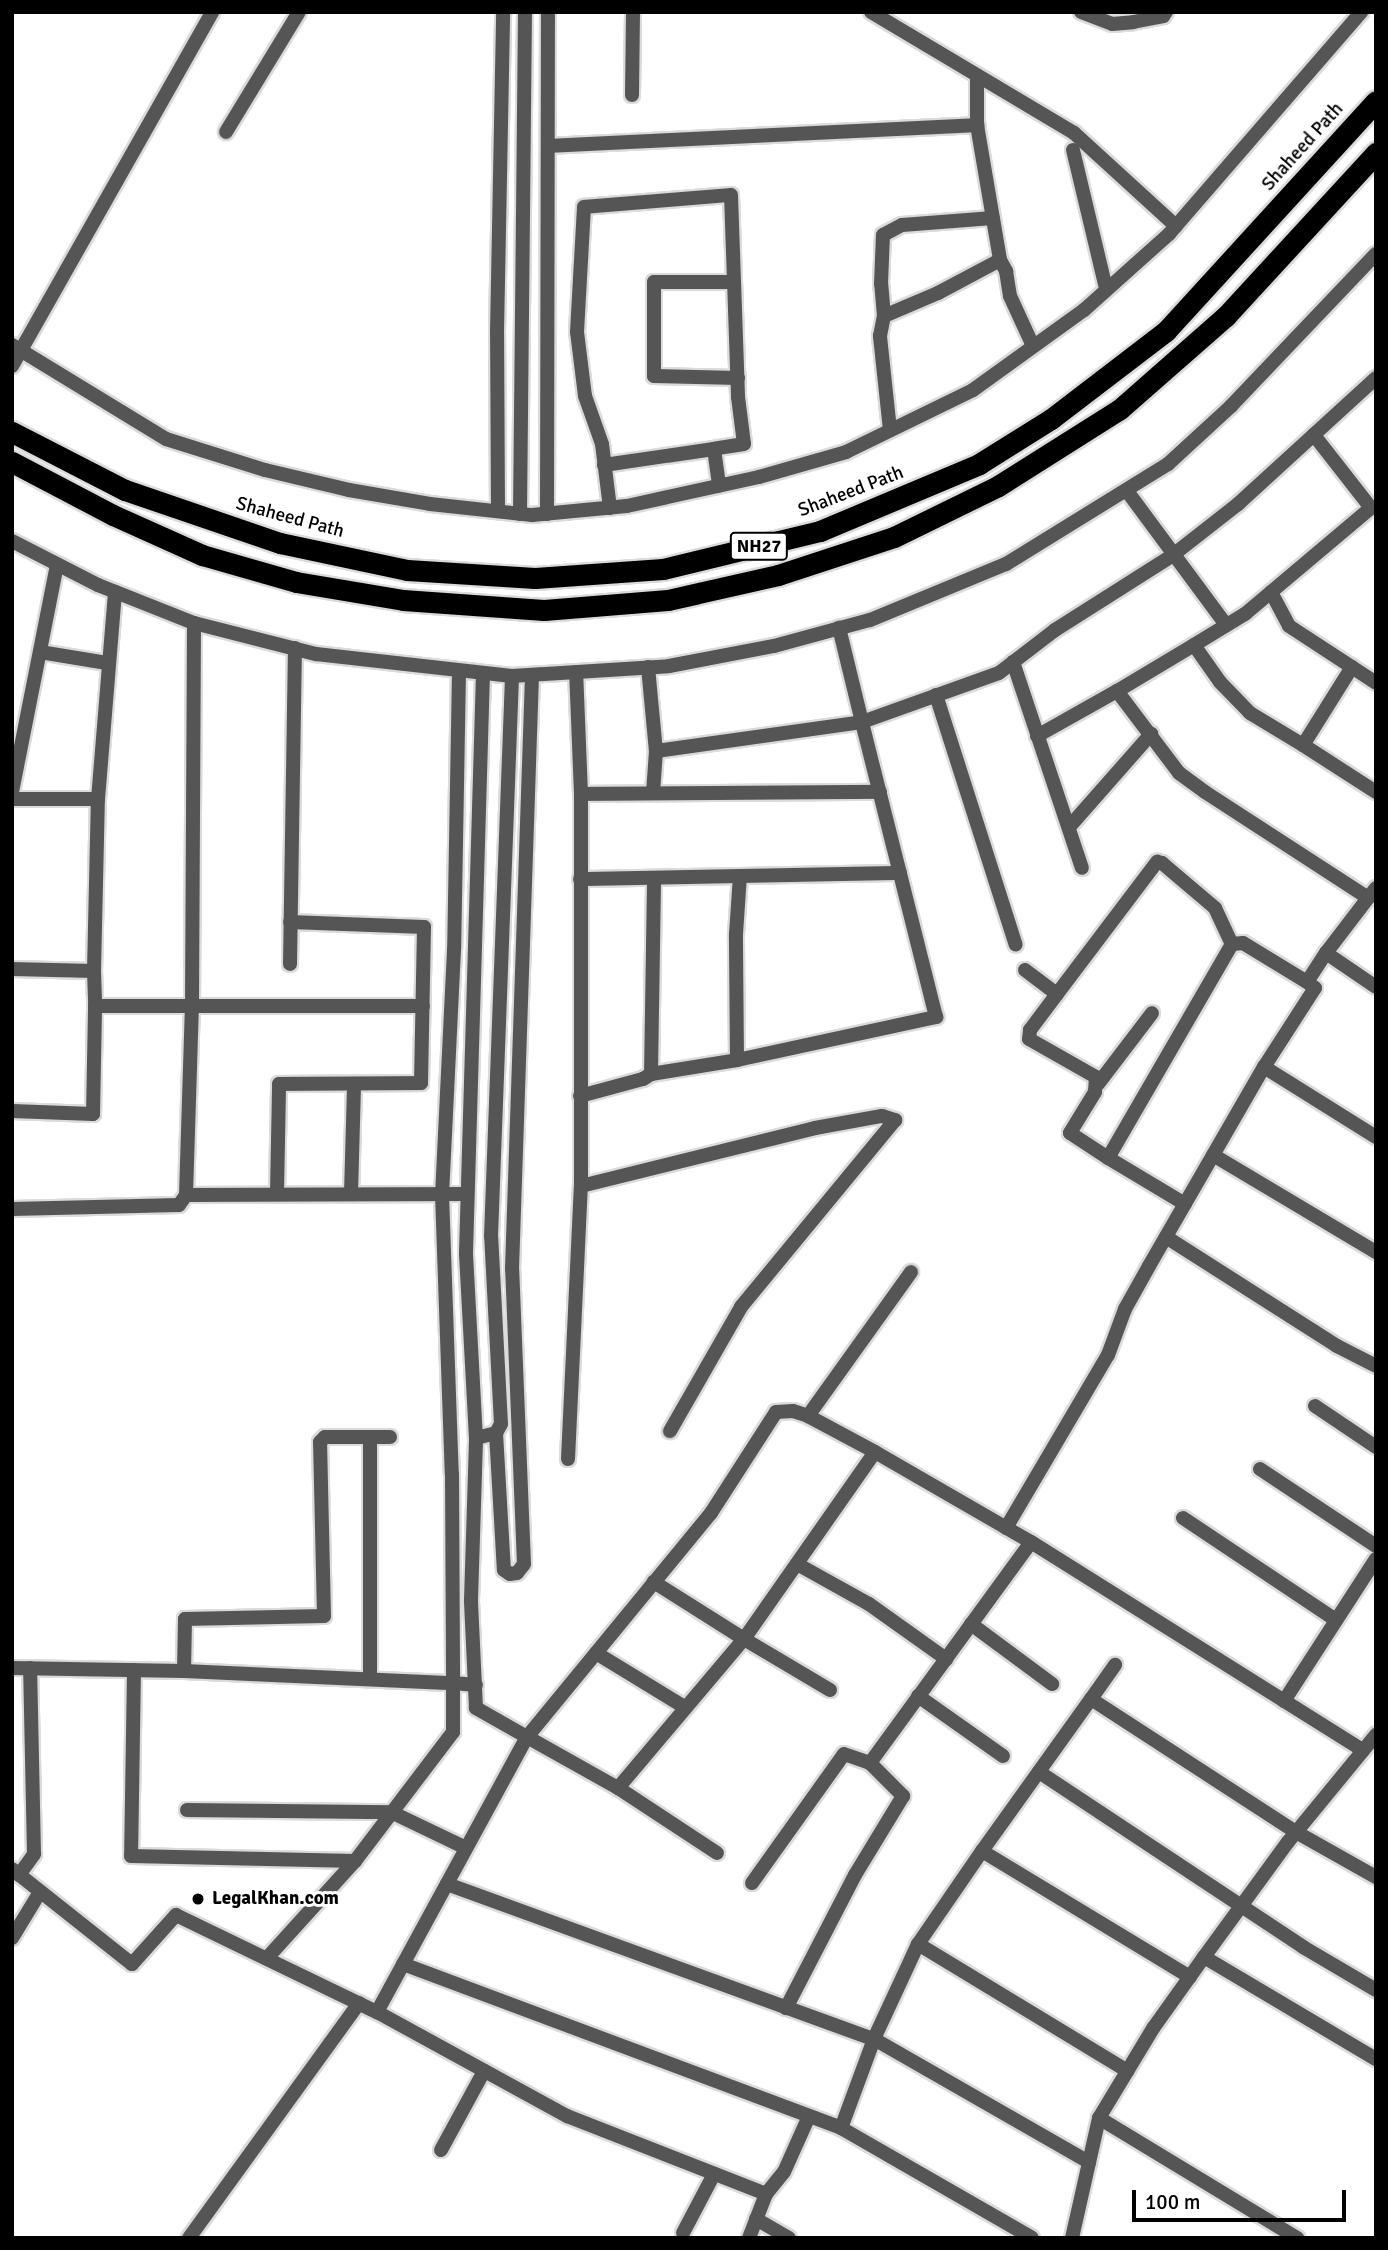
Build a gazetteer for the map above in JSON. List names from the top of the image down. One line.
{"streets":{"highway":["Shaheed Path","NH27"]},"places":["LegalKhan.com"],"scale_bar":"100 m"}
